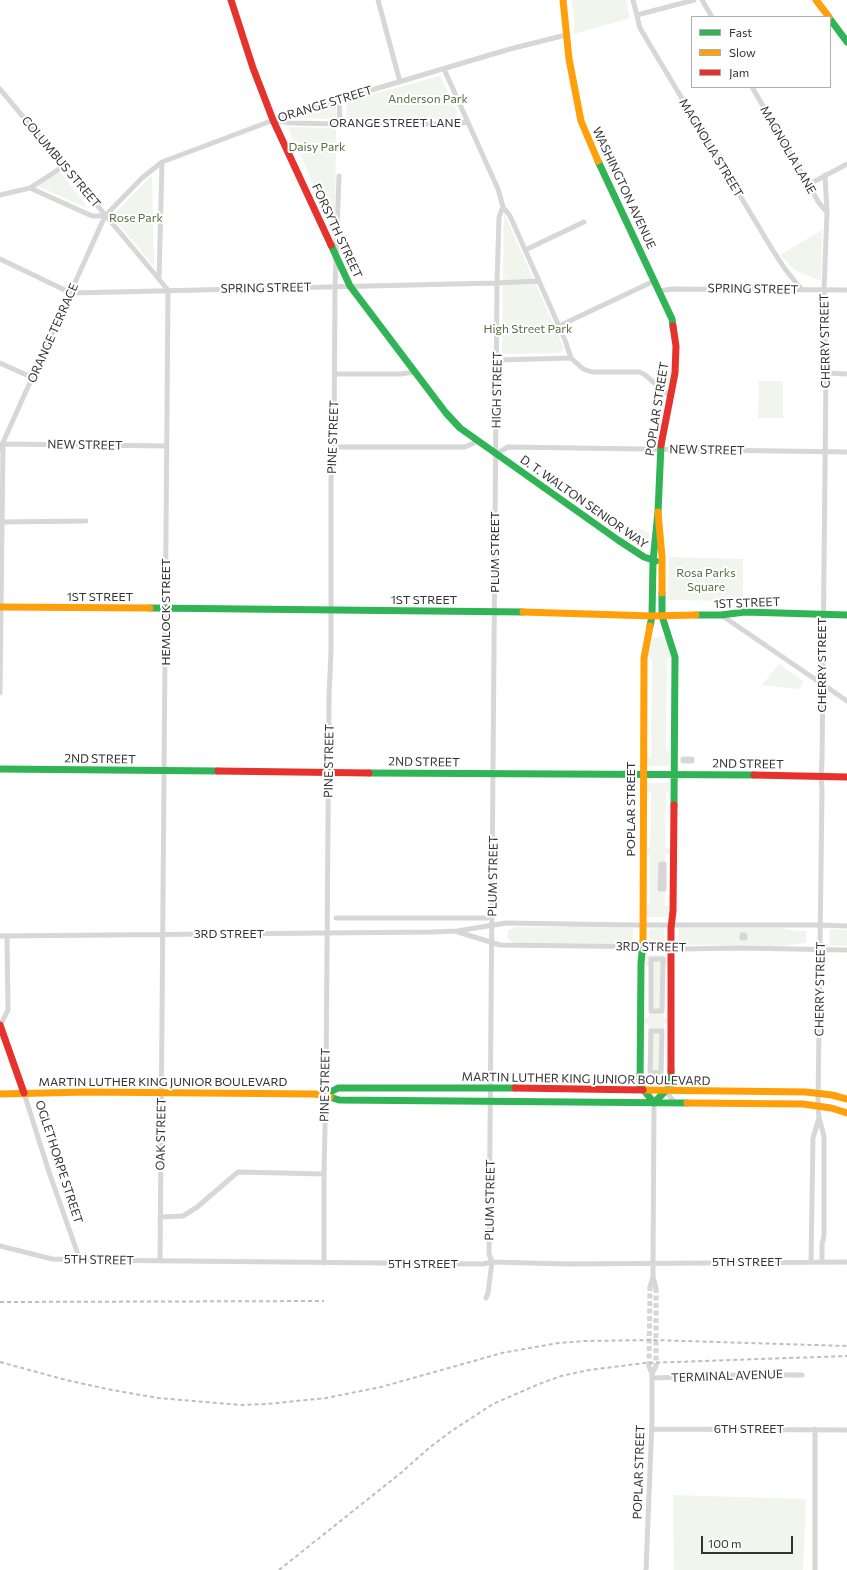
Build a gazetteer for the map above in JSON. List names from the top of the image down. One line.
{"streets":{"street":["ORANGE STREET","ORANGE STREET LANE","MAGNOLIA STREET","MAGNOLIA LANE","COLUMBUS STREET","WASHINGTON AVENUE","FORSYTH STREET","SPRING STREET","ORANGE TERRACE","CHERRY STREET","HIGH STREET","POPLAR STREET","PINE STREET","NEW STREET","D. T. WALTON SENIOR WAY","PLUM STREET","1ST STREET","HEMLOCK STREET","2ND STREET","3RD STREET","MARTIN LUTHER KING JUNIOR BOULEVARD","OAK STREET","OGLETHORPE STREET","5TH STREET","TERMINAL AVENUE","6TH STREET"]},"crossings":[["ORANGE STREET","ORANGE STREET LANE"],["ORANGE STREET","COLUMBUS STREET"],["ORANGE STREET","WASHINGTON AVENUE"],["ORANGE STREET","FORSYTH STREET"],["ORANGE STREET","ORANGE TERRACE"],["ORANGE STREET","HIGH STREET"],["ORANGE STREET LANE","FORSYTH STREET"],["ORANGE STREET LANE","HIGH STREET"],["MAGNOLIA STREET","SPRING STREET"],["MAGNOLIA LANE","CHERRY STREET"],["COLUMBUS STREET","SPRING STREET"],["COLUMBUS STREET","ORANGE TERRACE"],["COLUMBUS STREET","HEMLOCK STREET"],["WASHINGTON AVENUE","SPRING STREET"],["WASHINGTON AVENUE","POPLAR STREET"],["FORSYTH STREET","SPRING STREET"],["FORSYTH STREET","HIGH STREET"],["FORSYTH STREET","PINE STREET"],["FORSYTH STREET","NEW STREET"],["FORSYTH STREET","D. T. WALTON SENIOR WAY"],["FORSYTH STREET","PLUM STREET"],["SPRING STREET","ORANGE TERRACE"],["SPRING STREET","CHERRY STREET"],["SPRING STREET","HIGH STREET"],["SPRING STREET","PINE STREET"],["SPRING STREET","HEMLOCK STREET"],["ORANGE TERRACE","NEW STREET"],["CHERRY STREET","NEW STREET"],["CHERRY STREET","1ST STREET"],["CHERRY STREET","2ND STREET"],["CHERRY STREET","3RD STREET"],["CHERRY STREET","MARTIN LUTHER KING JUNIOR BOULEVARD"],["CHERRY STREET","5TH STREET"],["HIGH STREET","NEW STREET"],["HIGH STREET","D. T. WALTON SENIOR WAY"],["HIGH STREET","PLUM STREET"],["POPLAR STREET","NEW STREET"],["POPLAR STREET","D. T. WALTON SENIOR WAY"],["POPLAR STREET","1ST STREET"],["POPLAR STREET","2ND STREET"],["POPLAR STREET","3RD STREET"],["POPLAR STREET","MARTIN LUTHER KING JUNIOR BOULEVARD"],["POPLAR STREET","TERMINAL AVENUE"],["POPLAR STREET","6TH STREET"],["PINE STREET","1ST STREET"],["PINE STREET","2ND STREET"],["PINE STREET","3RD STREET"],["PINE STREET","MARTIN LUTHER KING JUNIOR BOULEVARD"],["PINE STREET","5TH STREET"],["NEW STREET","D. T. WALTON SENIOR WAY"],["NEW STREET","PLUM STREET"],["NEW STREET","HEMLOCK STREET"],["D. T. WALTON SENIOR WAY","PLUM STREET"],["PLUM STREET","1ST STREET"],["PLUM STREET","2ND STREET"],["PLUM STREET","3RD STREET"],["PLUM STREET","MARTIN LUTHER KING JUNIOR BOULEVARD"],["PLUM STREET","5TH STREET"],["1ST STREET","HEMLOCK STREET"],["HEMLOCK STREET","2ND STREET"],["HEMLOCK STREET","3RD STREET"],["HEMLOCK STREET","OAK STREET"],["3RD STREET","OAK STREET"],["MARTIN LUTHER KING JUNIOR BOULEVARD","OAK STREET"],["MARTIN LUTHER KING JUNIOR BOULEVARD","OGLETHORPE STREET"],["OAK STREET","5TH STREET"],["OGLETHORPE STREET","5TH STREET"]],"parks":["Anderson Park","Daisy Park","Rose Park","High Street Park","Rosa Parks Square"],"legend":["Fast","Slow","Jam"],"scale_bar":"100 m"}
